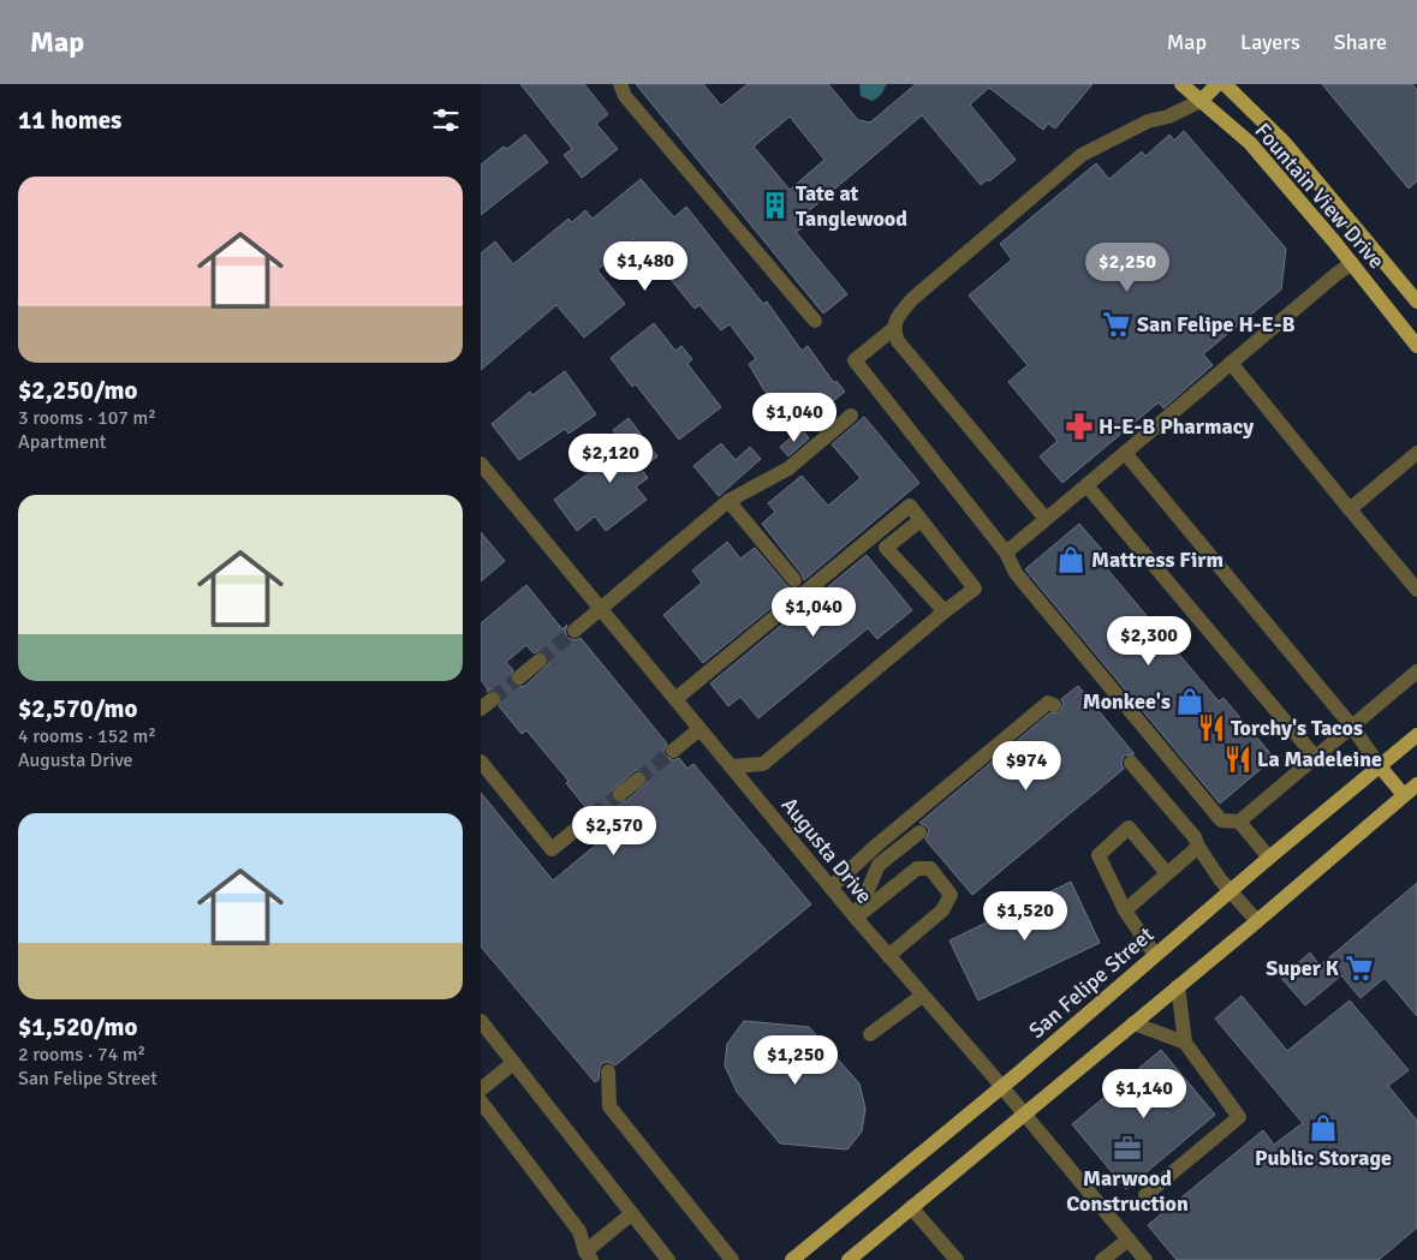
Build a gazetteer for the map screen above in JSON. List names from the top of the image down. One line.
{"streets":{"main road":["Fountain View Drive","San Felipe Street"],"street":["Augusta Drive"]},"crossings":[["Augusta Drive","San Felipe Street"]],"places":{"building":["Tate at Tanglewood"],"supermarket":["San Felipe H-E-B","Super K"],"pharmacy":["H-E-B Pharmacy"],"shop":["Mattress Firm","Monkee's","Public Storage"],"restaurant":["Torchy's Tacos","La Madeleine"],"office":["Marwood Construction"]},"page":{"header":"Map","nav":["Map","Layers","Share"],"heading":"11 homes","list":[{"name":"$2,250/mo","note":"3 rooms · 107 m² · Apartment"},{"name":"$2,570/mo","note":"4 rooms · 152 m² · Augusta Drive"},{"name":"$1,520/mo","note":"2 rooms · 74 m² · San Felipe Street"}],"price":["$1,480","$2,250","$1,040","$2,120","$1,040","$2,300","$974","$2,570","$1,520","$1,250","$1,140"]}}
